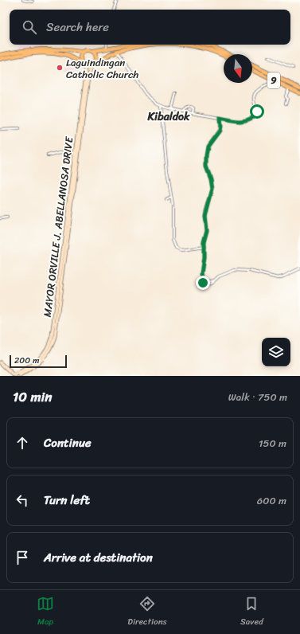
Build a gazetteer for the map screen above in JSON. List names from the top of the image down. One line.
{"streets":{"highway":["9"],"main road":["MAYOR ORVILLE J. ABELLANOSA DRIVE"]},"districts":["Kibaldok"],"places":["Laguindingan Catholic Church"],"scale_bar":"200 m","north":"bottom","page":{"search":"Search here","scale":"200 m","heading":["10 min","Walk · 750 m"],"list":[["Continue","150 m"],["Turn left","600 m"],"Arrive at destination"],"nav":["Map","Directions","Saved"]}}
